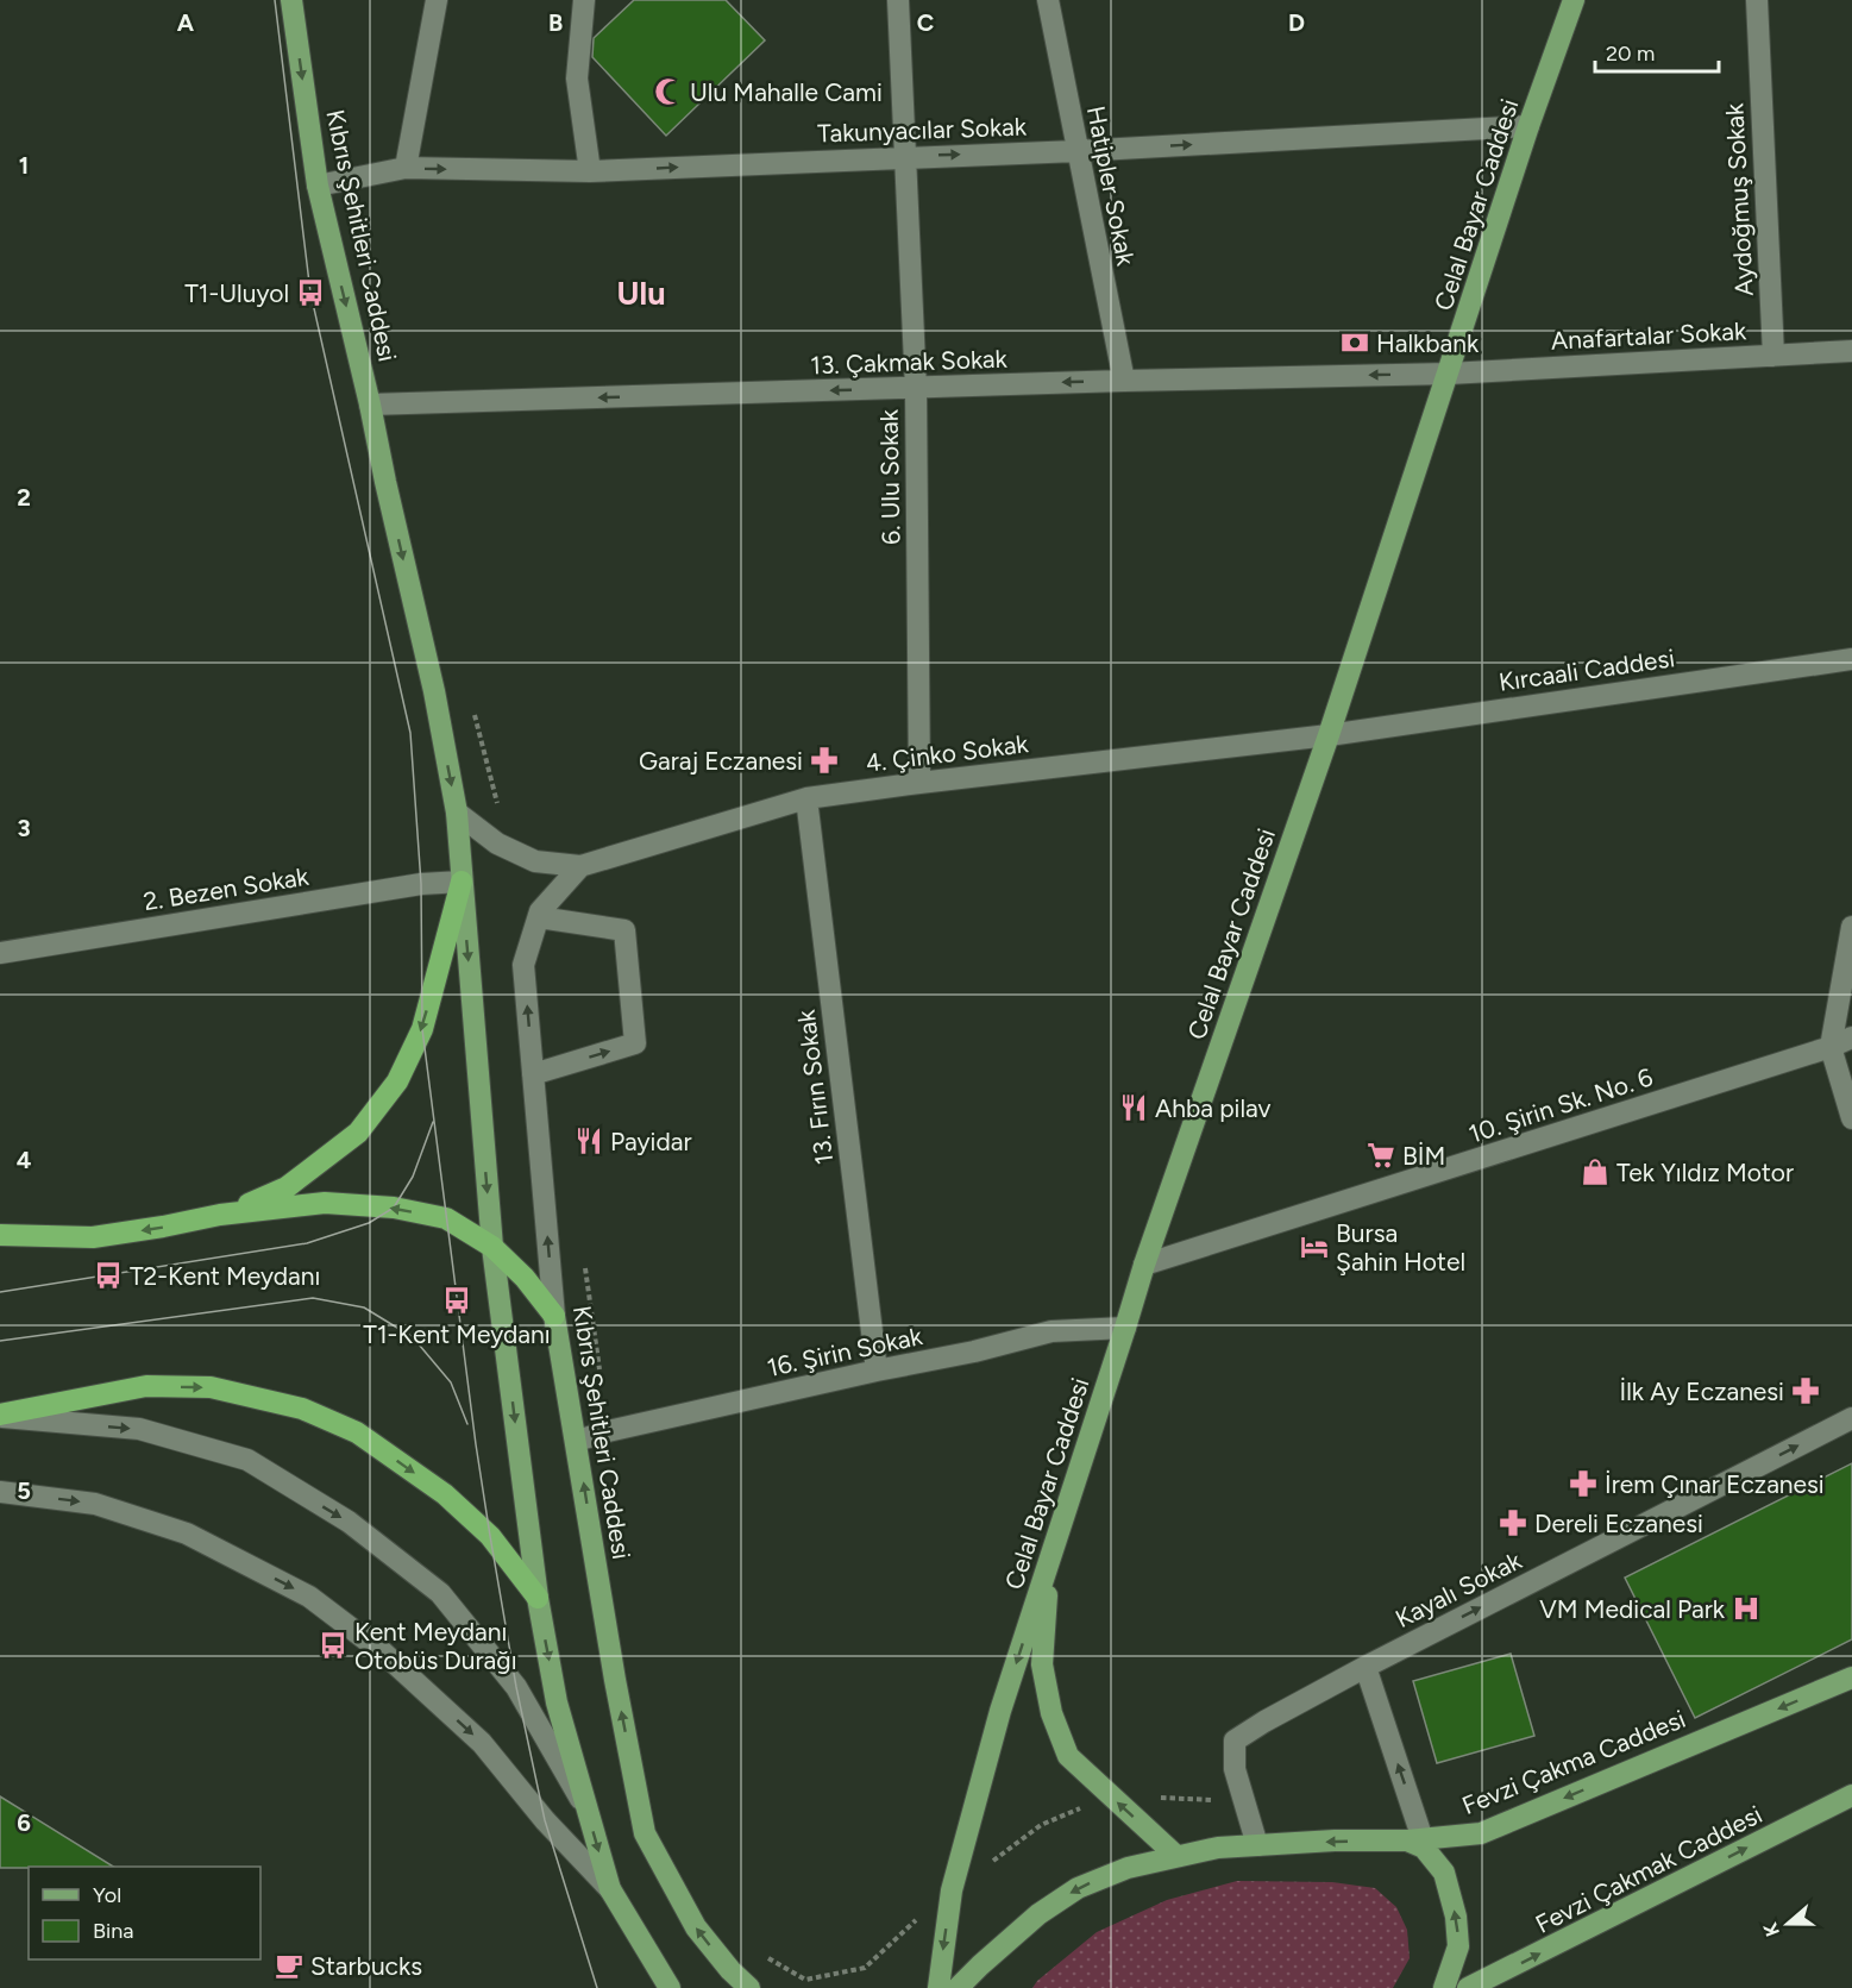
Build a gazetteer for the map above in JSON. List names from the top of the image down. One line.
{"streets":{"main road":["Celal Bayar Caddesi","Kıbrıs Şehitleri Caddesi","Fevzi Çakma Caddesi","Fevzi Çakmak Caddesi"],"street":["Takunyacılar Sokak","Hatipler Sokak","Aydoğmuş Sokak","Anafartalar Sokak","13. Çakmak Sokak","6. Ulu Sokak","Kırcaali Caddesi","4. Çinko Sokak","2. Bezen Sokak","13. Fırın Sokak","10. Şirin Sk. No. 6","16. Şirin Sokak","Kayalı Sokak"]},"crossings":[["Takunyacılar Sokak","Hatipler Sokak"],["Takunyacılar Sokak","Celal Bayar Caddesi"],["Takunyacılar Sokak","Kıbrıs Şehitleri Caddesi"],["Takunyacılar Sokak","6. Ulu Sokak"],["Hatipler Sokak","13. Çakmak Sokak"],["Aydoğmuş Sokak","Anafartalar Sokak"],["Celal Bayar Caddesi","Anafartalar Sokak"],["Celal Bayar Caddesi","13. Çakmak Sokak"],["Celal Bayar Caddesi","Kırcaali Caddesi"],["Celal Bayar Caddesi","4. Çinko Sokak"],["Celal Bayar Caddesi","10. Şirin Sk. No. 6"],["Celal Bayar Caddesi","16. Şirin Sokak"],["Kıbrıs Şehitleri Caddesi","13. Çakmak Sokak"],["Kıbrıs Şehitleri Caddesi","4. Çinko Sokak"],["Kıbrıs Şehitleri Caddesi","2. Bezen Sokak"],["Kıbrıs Şehitleri Caddesi","16. Şirin Sokak"],["Anafartalar Sokak","13. Çakmak Sokak"],["13. Çakmak Sokak","6. Ulu Sokak"],["6. Ulu Sokak","4. Çinko Sokak"],["Kırcaali Caddesi","4. Çinko Sokak"],["4. Çinko Sokak","13. Fırın Sokak"],["13. Fırın Sokak","16. Şirin Sokak"]],"one_way":["Takunyacılar Sokak","13. Çakmak Sokak","Kayalı Sokak","Fevzi Çakma Caddesi","Fevzi Çakmak Caddesi"],"districts":["Ulu"],"places":{"mosque":["Ulu Mahalle Cami"],"bus stop":["T1-Uluyol","T2-Kent Meydanı","T1-Kent Meydanı","Kent Meydanı Otobüs Durağı"],"bank":["Halkbank"],"pharmacy":["Garaj Eczanesi","İlk Ay Eczanesi","İrem Çınar Eczanesi","Dereli Eczanesi"],"restaurant":["Ahba pilav","Payidar"],"supermarket":["BİM"],"shop":["Tek Yıldız Motor"],"hotel":["Bursa Şahin Hotel"],"hospital":["VM Medical Park"],"cafe":["Starbucks"]},"legend":["Yol","Bina"],"scale_bar":"20 m","north":"left","grid":{"columns":["A","B","C","D"],"rows":["1","2","3","4","5","6"]}}
